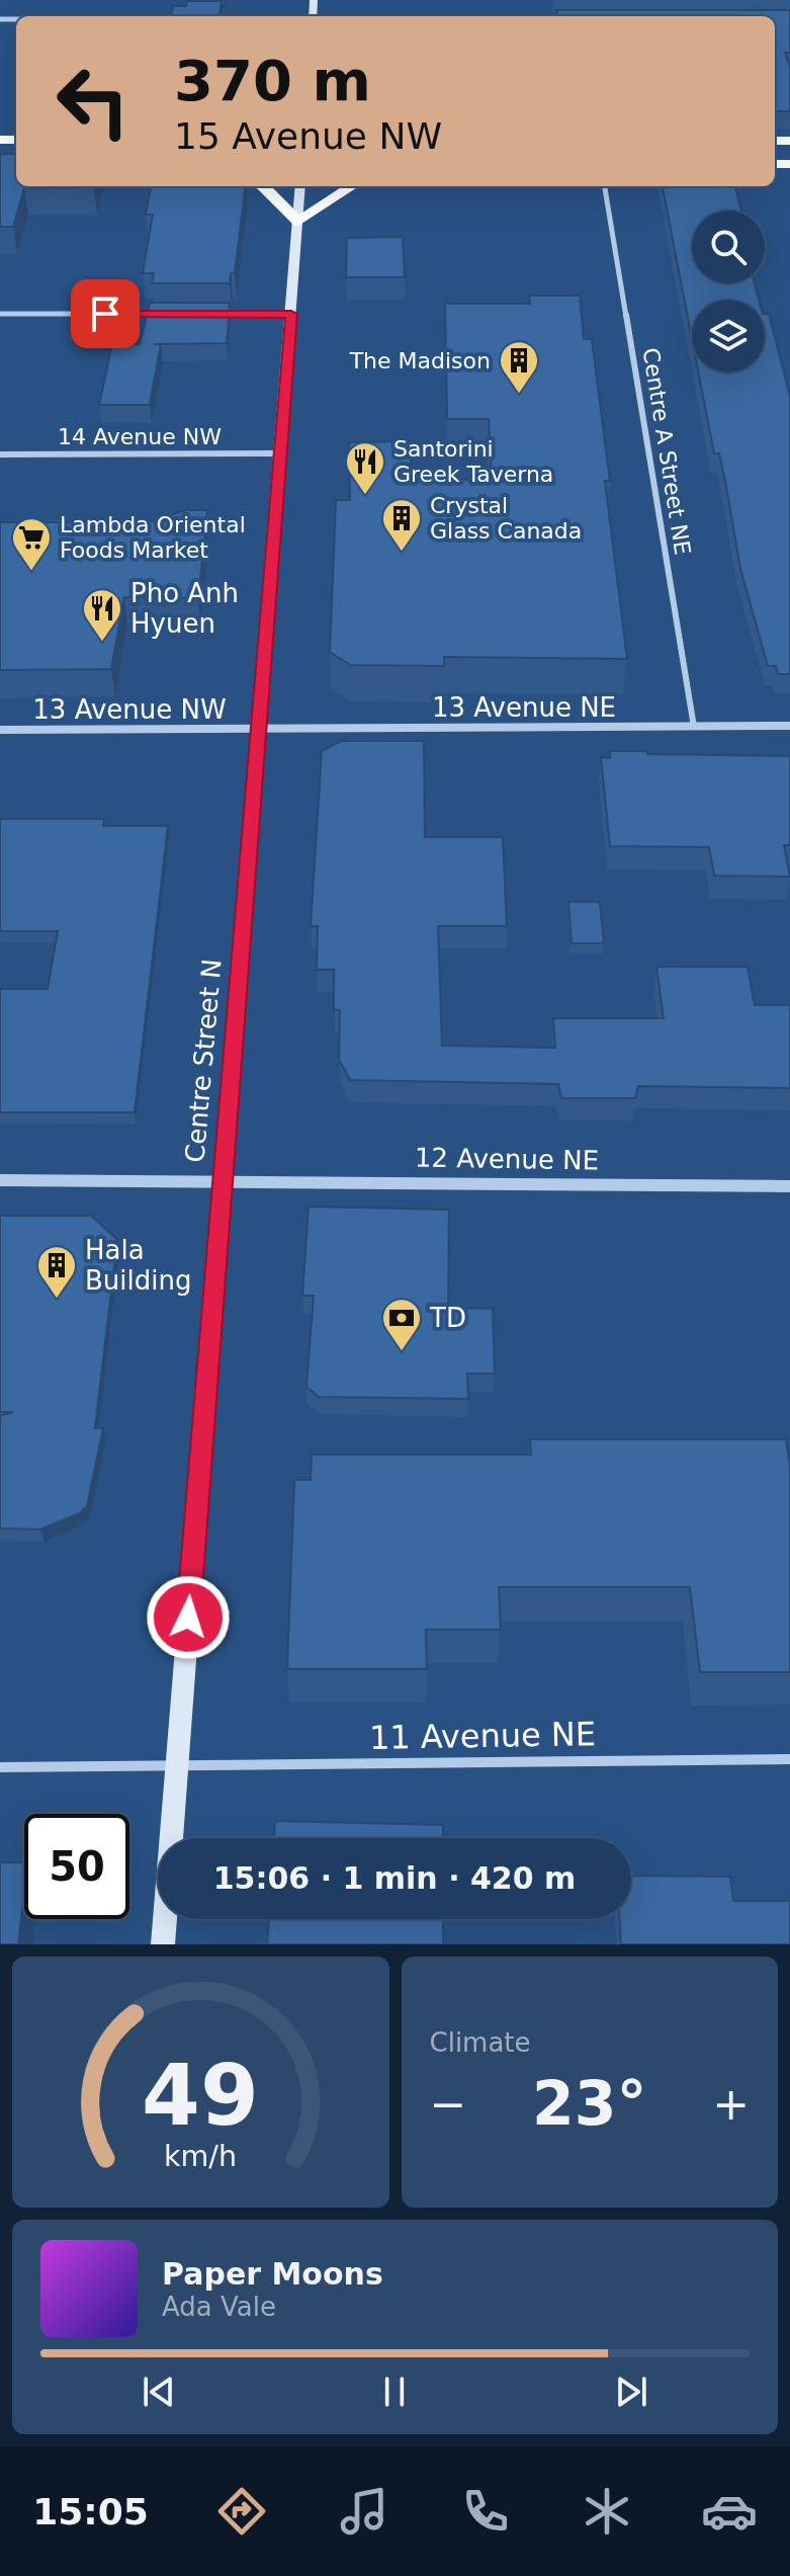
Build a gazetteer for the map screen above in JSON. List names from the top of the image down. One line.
{"streets":{"main road":["Centre Street N"],"street":["14 Avenue NW","Centre A Street NE","13 Avenue NE","13 Avenue NW","12 Avenue NE","11 Avenue NE"]},"crossings":[["14 Avenue NW","Centre Street N"],["Centre A Street NE","13 Avenue NE"],["13 Avenue NE","13 Avenue NW"],["13 Avenue NE","Centre Street N"],["13 Avenue NW","Centre Street N"],["Centre Street N","12 Avenue NE"],["Centre Street N","11 Avenue NE"]],"places":{"building":["The Madison","Crystal Glass Canada","Hala Building"],"restaurant":["Santorini Greek Taverna","Pho Anh Hyuen"],"supermarket":["Lambda Oriental Foods Market"],"bank":["TD"]},"page":{"turn":["370 m","15 Avenue NW"],"limit":"50","trip":"15:06 · 1 min · 420 m","tile":"Climate","heat":["−","23°","+"],"song":["Paper Moons","Ada Vale"],"tabs":"15:05","gauge":["49","km/h"]}}
